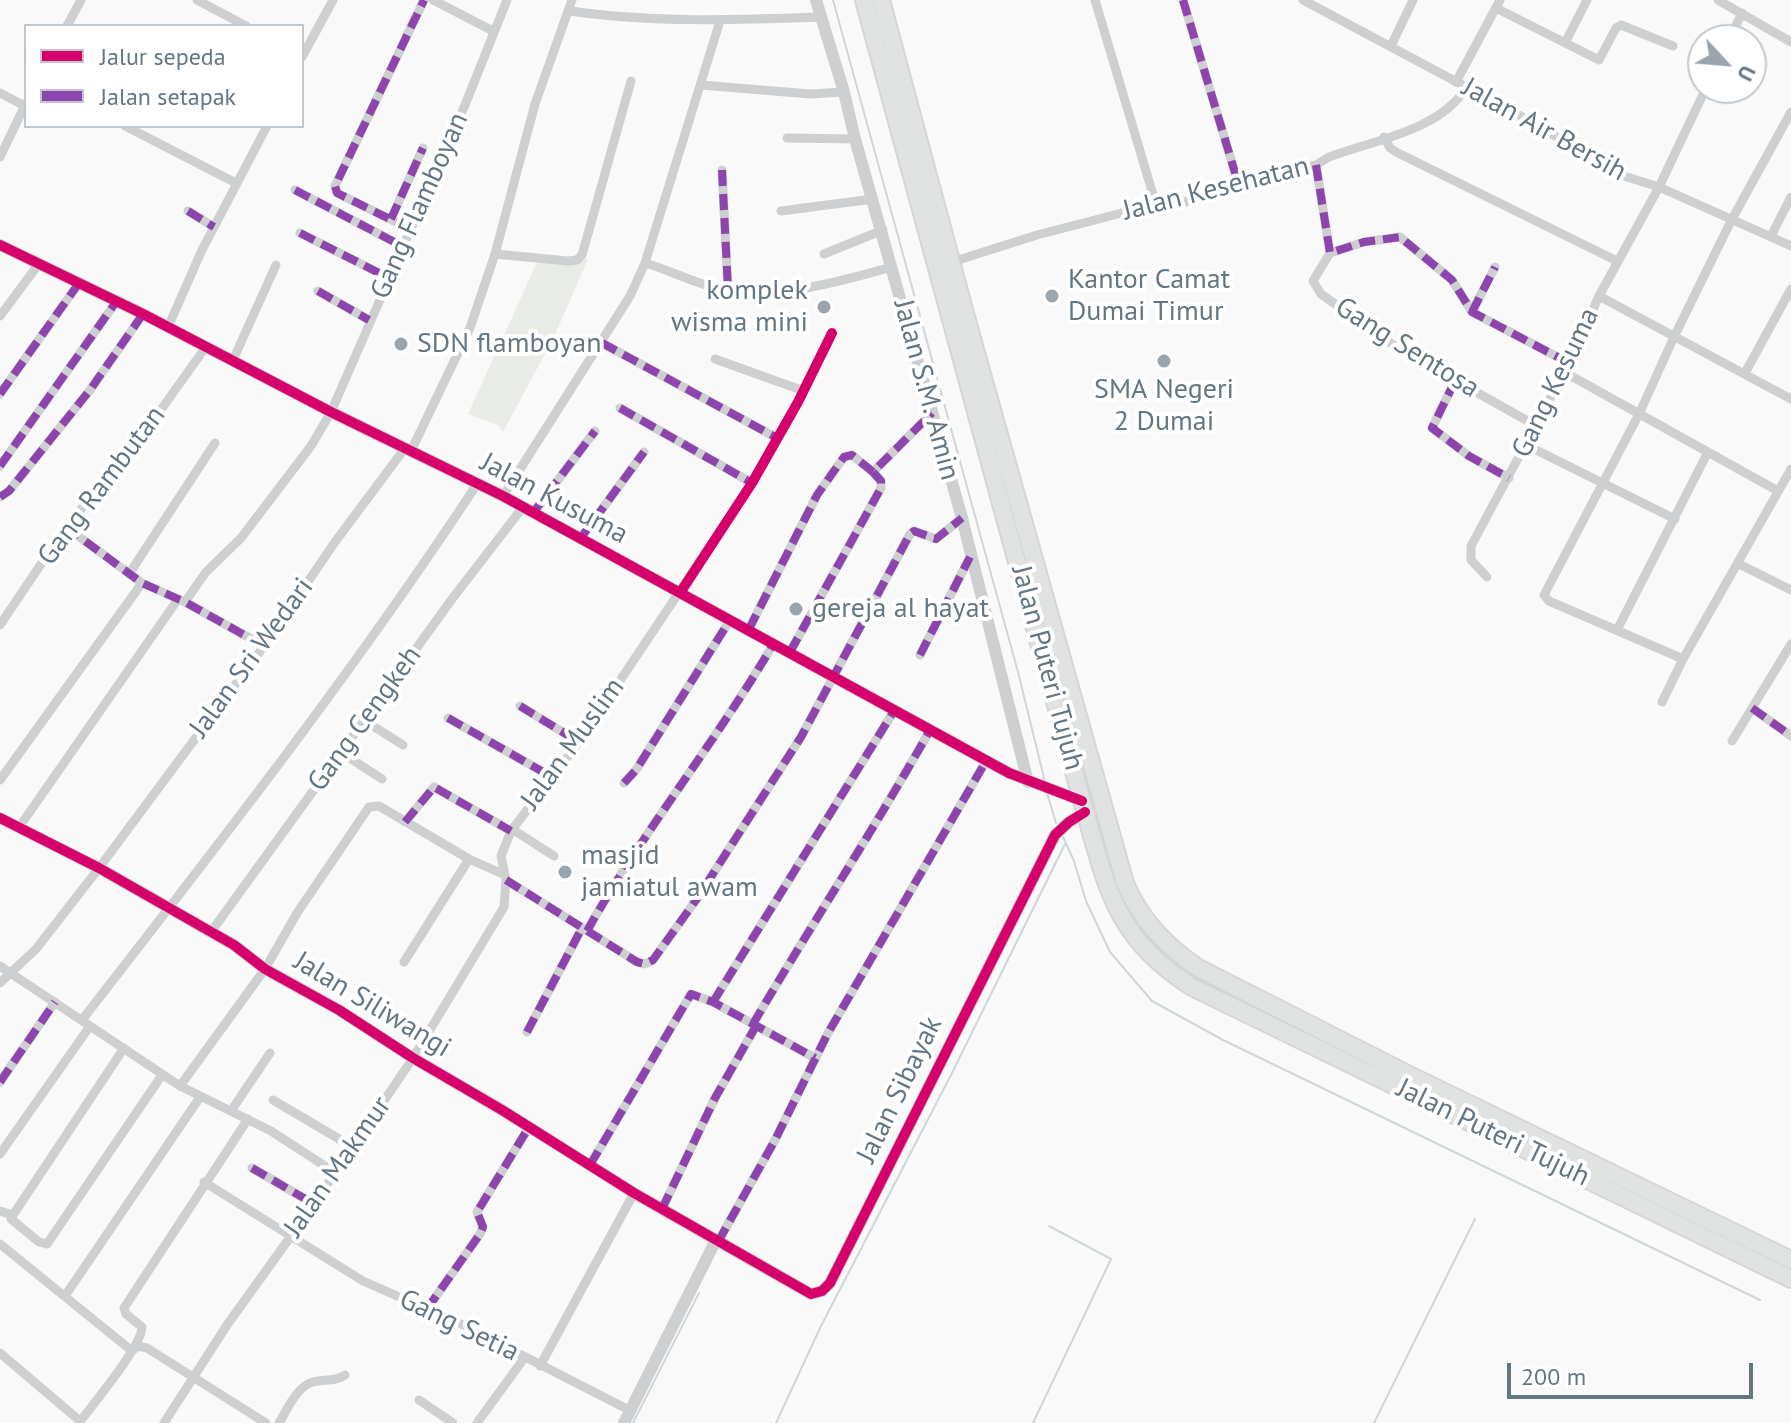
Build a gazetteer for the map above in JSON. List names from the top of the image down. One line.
{"streets":{"highway":["Jalan Puteri Tujuh"],"street":["Jalan Air Bersih","Jalan Kesehatan","Gang Flamboyan","Gang Sentosa","Gang Kesuma","Jalan S.M. Amin","Gang Rambutan","Jalan Kusuma","Jalan Sri Wedari","Gang Cengkeh","Jalan Muslim","Jalan Siliwangi","Jalan Sibayak","Jalan Makmur","Gang Setia"]},"crossings":[["Jalan Air Bersih","Jalan Kesehatan"],["Jalan Air Bersih","Gang Kesuma"],["Jalan Kesehatan","Jalan Puteri Tujuh"],["Gang Flamboyan","Jalan Kusuma"],["Gang Flamboyan","Jalan Siliwangi"],["Gang Sentosa","Gang Kesuma"],["Jalan S.M. Amin","Jalan Kusuma"],["Gang Rambutan","Jalan Kusuma"],["Jalan Kusuma","Jalan Sri Wedari"],["Jalan Kusuma","Jalan Puteri Tujuh"],["Jalan Kusuma","Gang Cengkeh"],["Jalan Kusuma","Jalan Muslim"],["Jalan Kusuma","Jalan Sibayak"],["Jalan Sri Wedari","Jalan Siliwangi"],["Jalan Puteri Tujuh","Jalan Sibayak"],["Gang Cengkeh","Jalan Siliwangi"],["Jalan Muslim","Jalan Makmur"],["Jalan Siliwangi","Jalan Sibayak"],["Jalan Siliwangi","Jalan Makmur"],["Jalan Makmur","Gang Setia"]],"places":["Kantor Camat Dumai Timur","komplek wisma mini","SDN flamboyan","SMA Negeri 2 Dumai","gereja al hayat","masjid jamiatul awam"],"legend":["Jalur sepeda","Jalan setapak"],"scale_bar":"200 m","north":"bottom right"}
